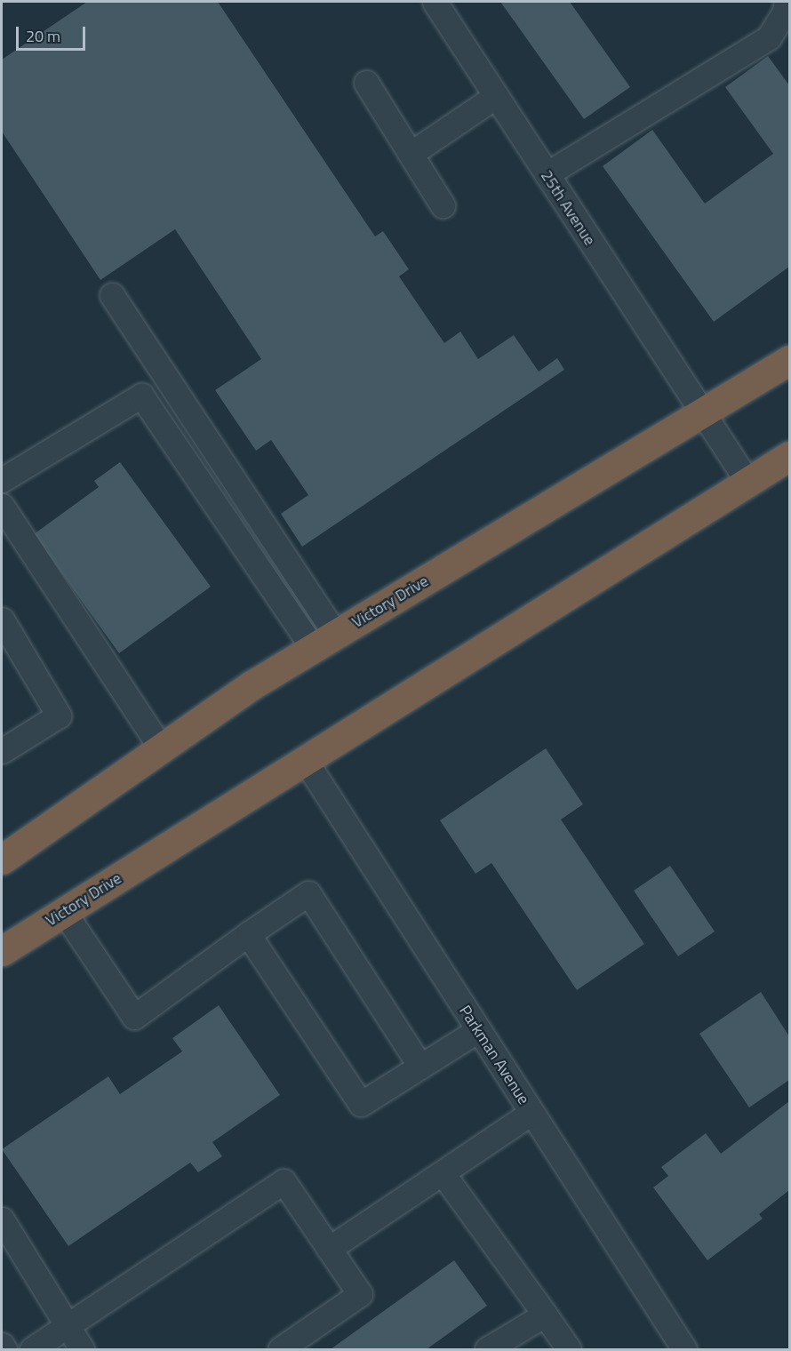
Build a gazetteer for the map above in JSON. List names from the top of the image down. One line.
{"streets":{"highway":["Victory Drive"],"street":["25th Avenue","Parkman Avenue"]},"crossings":[["25th Avenue","Victory Drive"],["Victory Drive","Parkman Avenue"]],"scale_bar":"20 m"}
